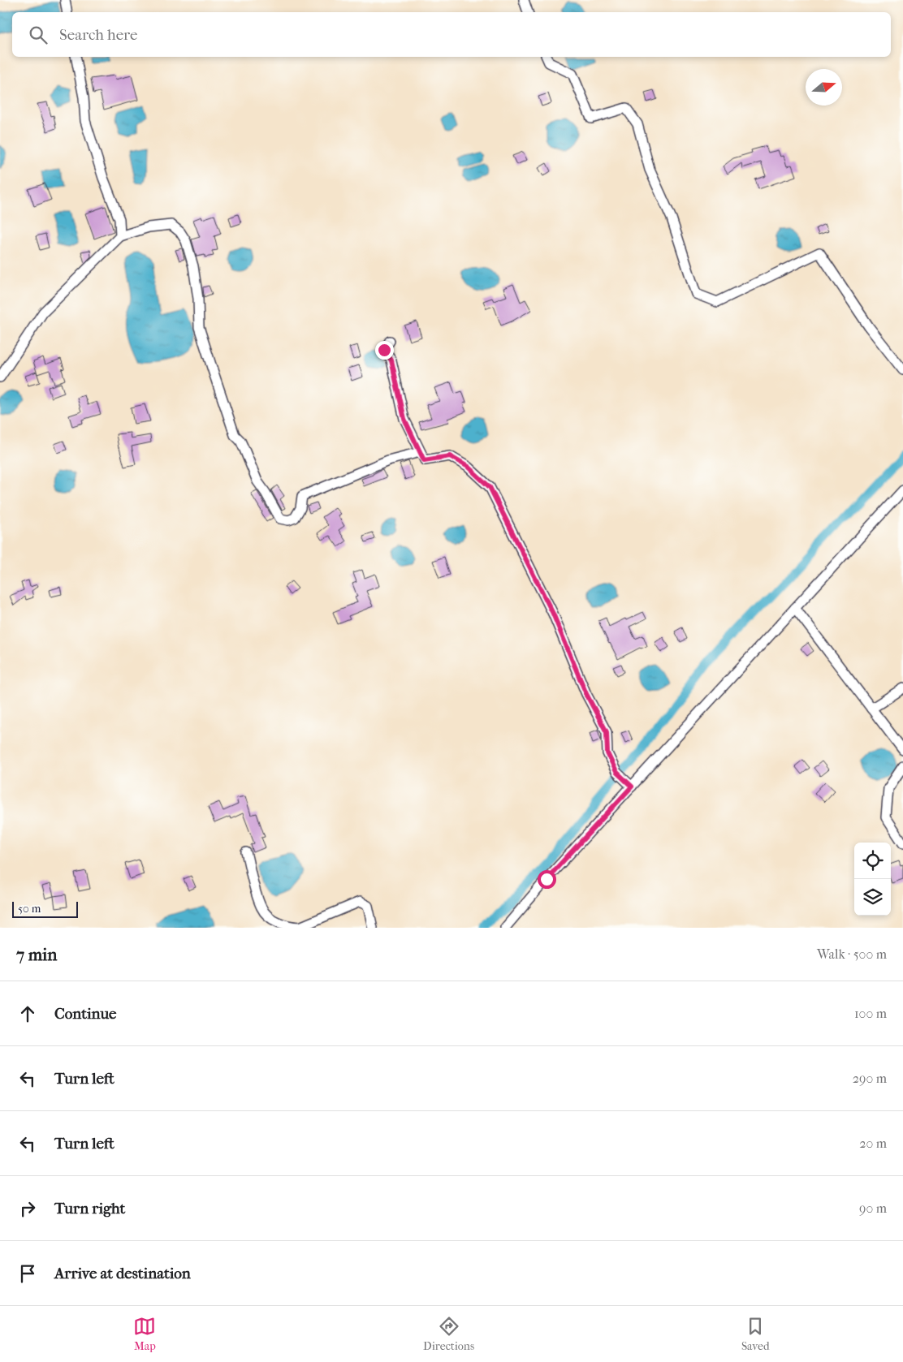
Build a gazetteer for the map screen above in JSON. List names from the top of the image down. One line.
{"scale_bar":"50 m","north":"right","page":{"search":"Search here","scale":"50 m","heading":["7 min","Walk · 500 m"],"list":[["Continue","100 m"],["Turn left","290 m"],["Turn left","20 m"],["Turn right","90 m"],"Arrive at destination"],"nav":["Map","Directions","Saved"]}}
